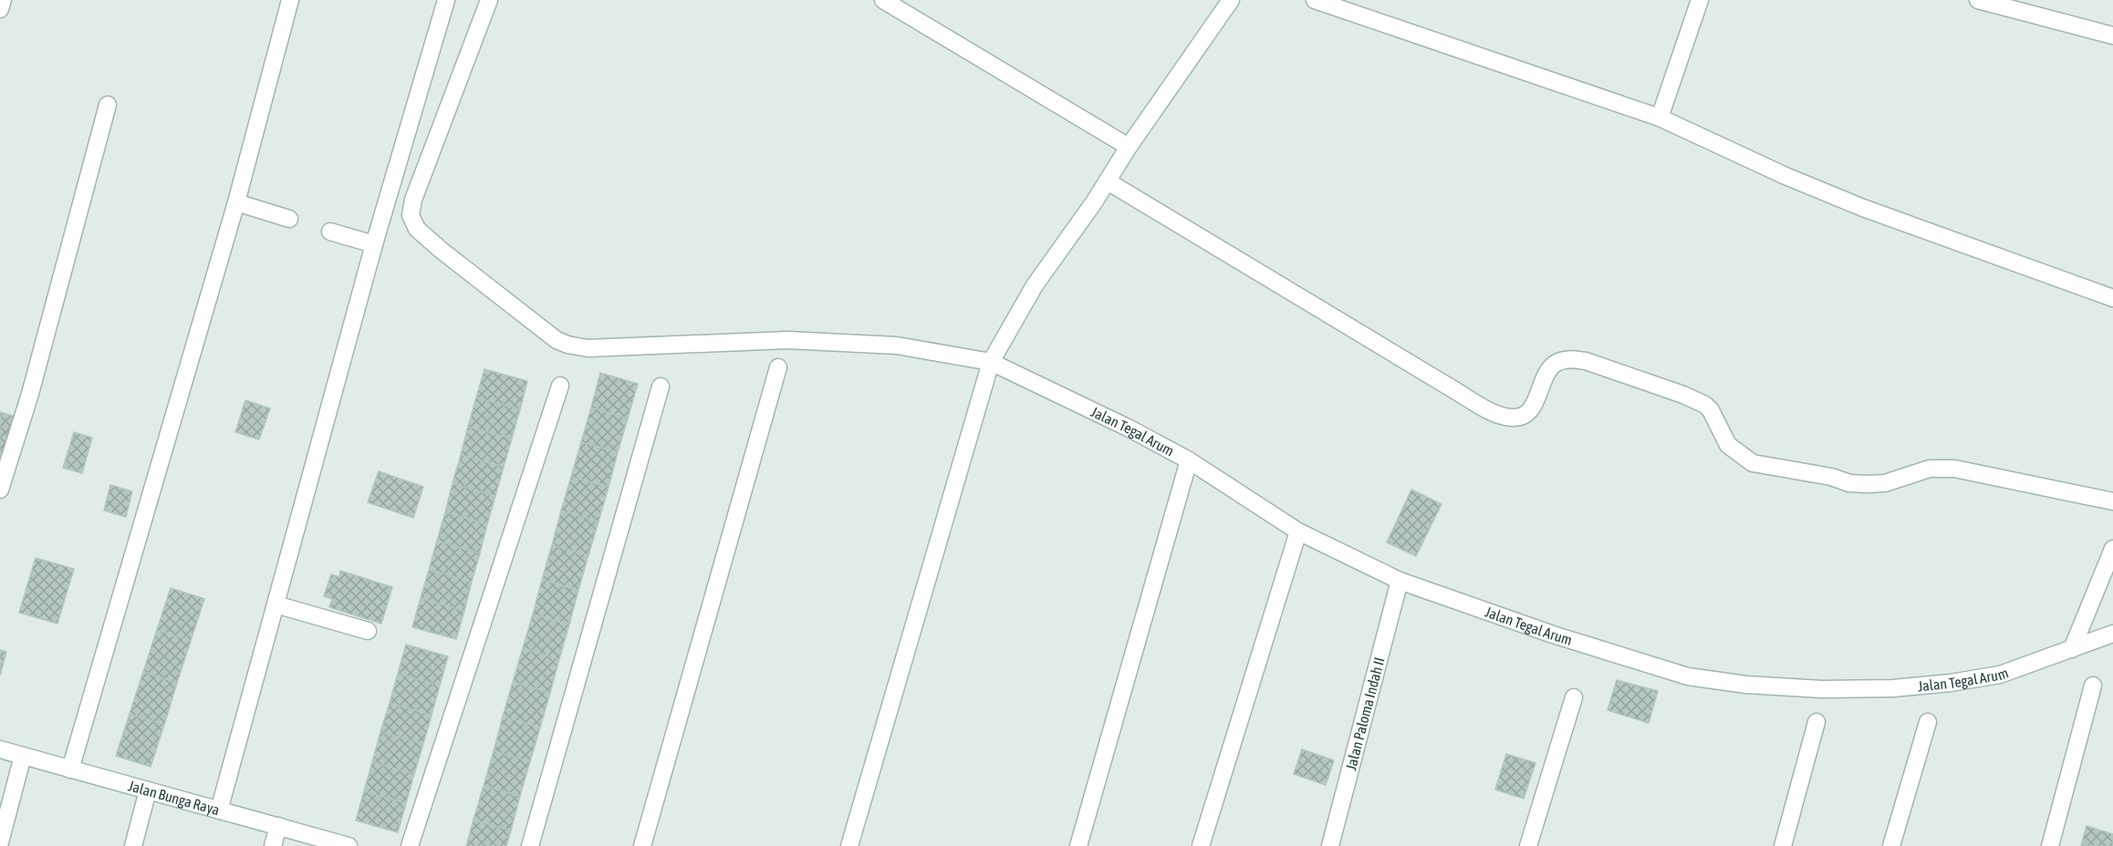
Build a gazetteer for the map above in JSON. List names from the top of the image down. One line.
{"streets":{"street":["Jalan Tegal Arum","Jalan Paloma Indah II","Jalan Bunga Raya"]},"crossings":[["Jalan Tegal Arum","Jalan Paloma Indah II"]]}
